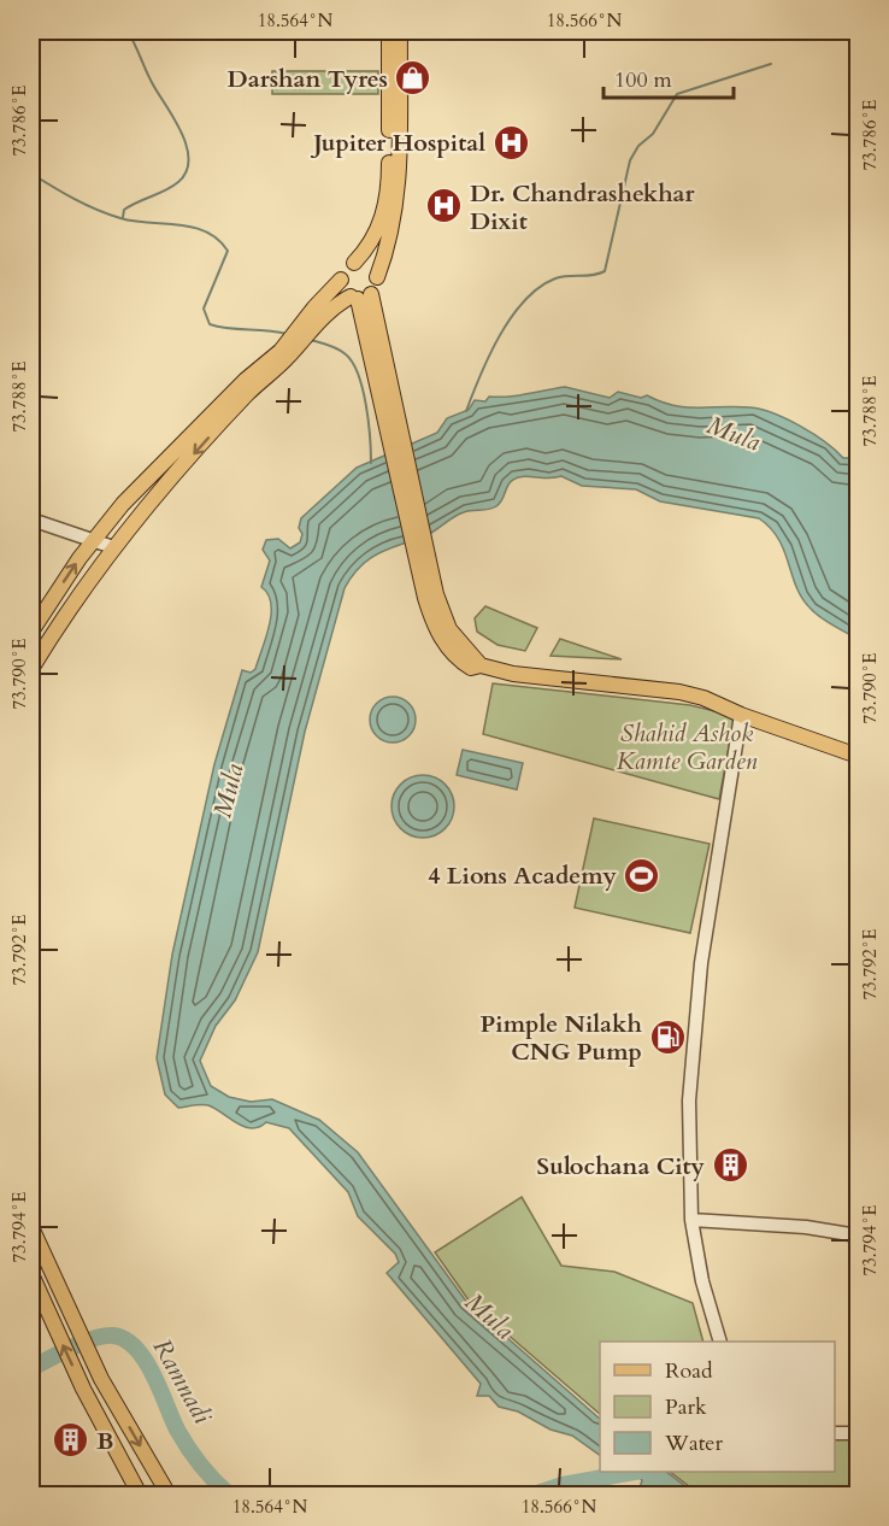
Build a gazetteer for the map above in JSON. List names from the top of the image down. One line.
{"water":["Mula","Ramnadi"],"parks":["Shahid Ashok Kamte Garden"],"places":{"shop":["Darshan Tyres"],"hospital":["Jupiter Hospital","Dr. Chandrashekhar Dixit"],"sports":["4 Lions Academy"],"fuel station":["Pimple Nilakh CNG Pump"],"building":["Sulochana City","B"]},"legend":["Road","Park","Water"],"scale_bar":"100 m","coordinates":["18.564°N","18.566°N","73.786°E","73.788°E","73.790°E","73.792°E","73.794°E"]}
